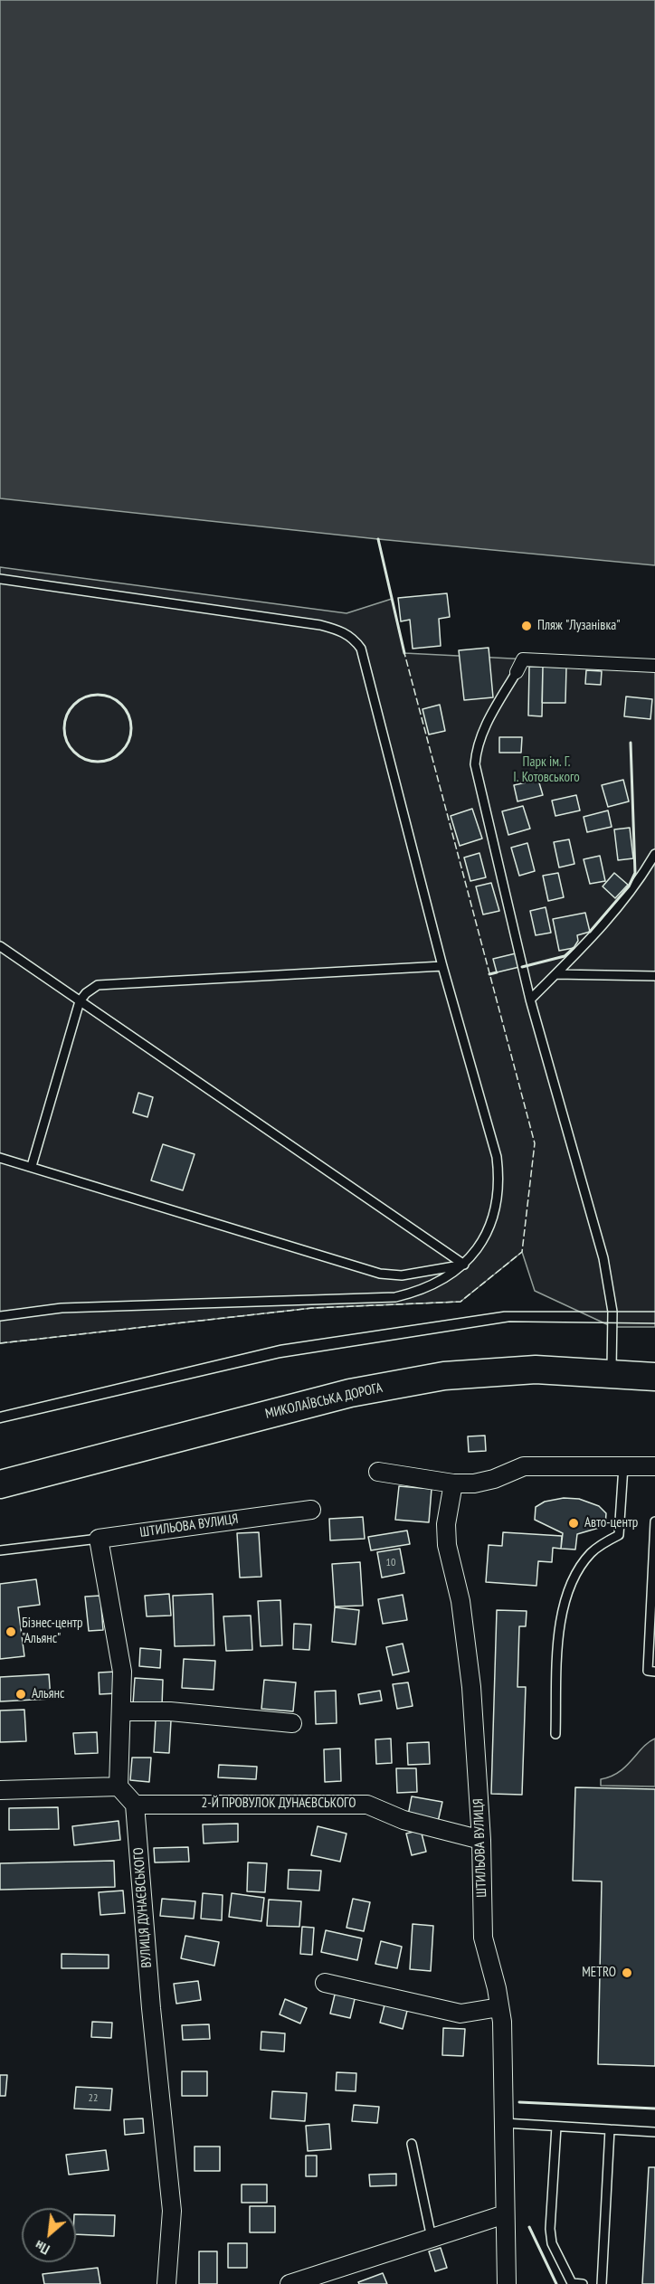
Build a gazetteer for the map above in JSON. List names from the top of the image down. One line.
{"streets":{"main road":["МИКОЛАЇВСЬКА ДОРОГА"],"street":["ШТИЛЬОВА ВУЛИЦЯ","2-Й ПРОВУЛОК ДУНАЄВСЬКОГО","ВУЛИЦЯ ДУНАЄВСЬКОГО"]},"crossings":[["ШТИЛЬОВА ВУЛИЦЯ","2-Й ПРОВУЛОК ДУНАЄВСЬКОГО"],["2-Й ПРОВУЛОК ДУНАЄВСЬКОГО","ВУЛИЦЯ ДУНАЄВСЬКОГО"]],"parks":["Парк ім. Г. І. Котовського"],"places":["Пляж \"Лузанівка\"","Авто-центр","Бізнес-центр \"Альянс\"","Альянс","METRO"],"house_numbers":["10","22"],"north":"bottom left"}
